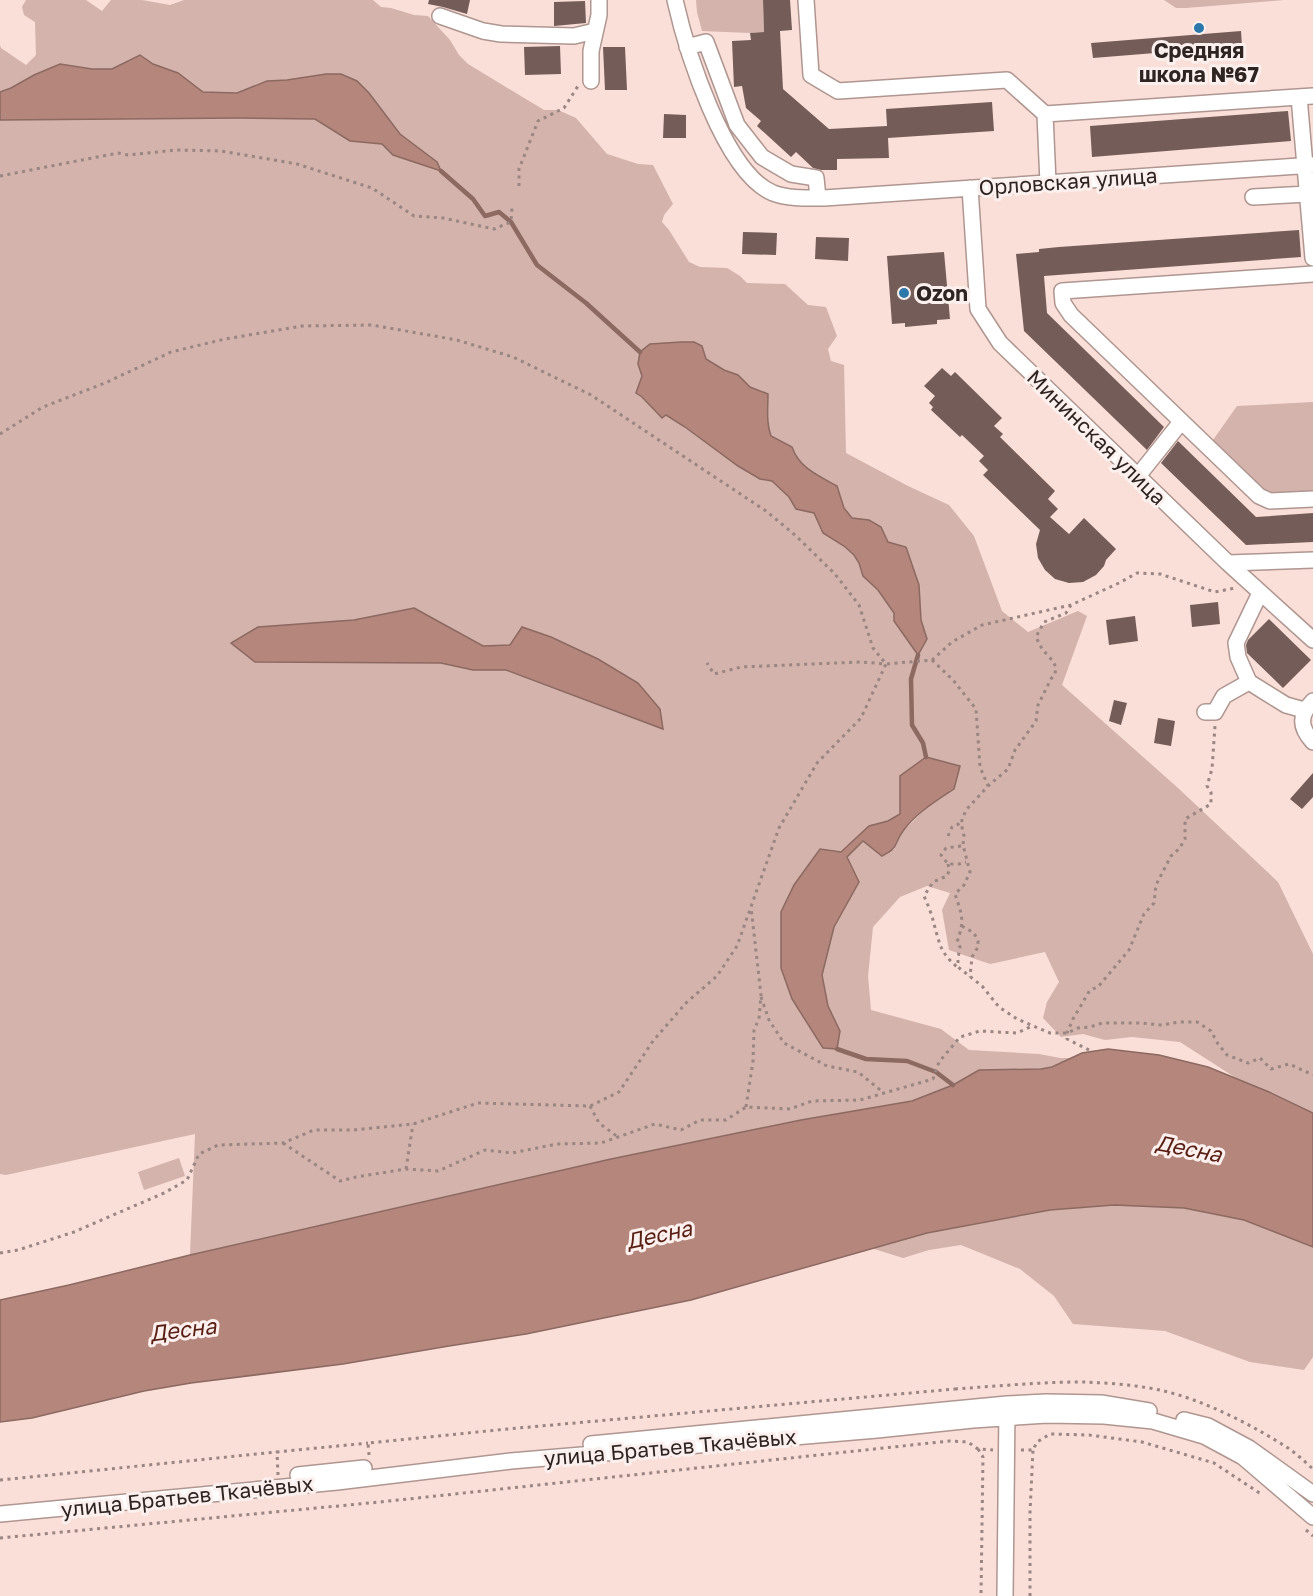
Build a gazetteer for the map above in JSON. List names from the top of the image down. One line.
{"streets":{"street":["Орловская улица","Мининская улица","улица Братьев Ткачёвых"]},"crossings":[["Орловская улица","Мининская улица"]],"water":["Десна"],"places":["Средняя школа №67","Ozon"]}
